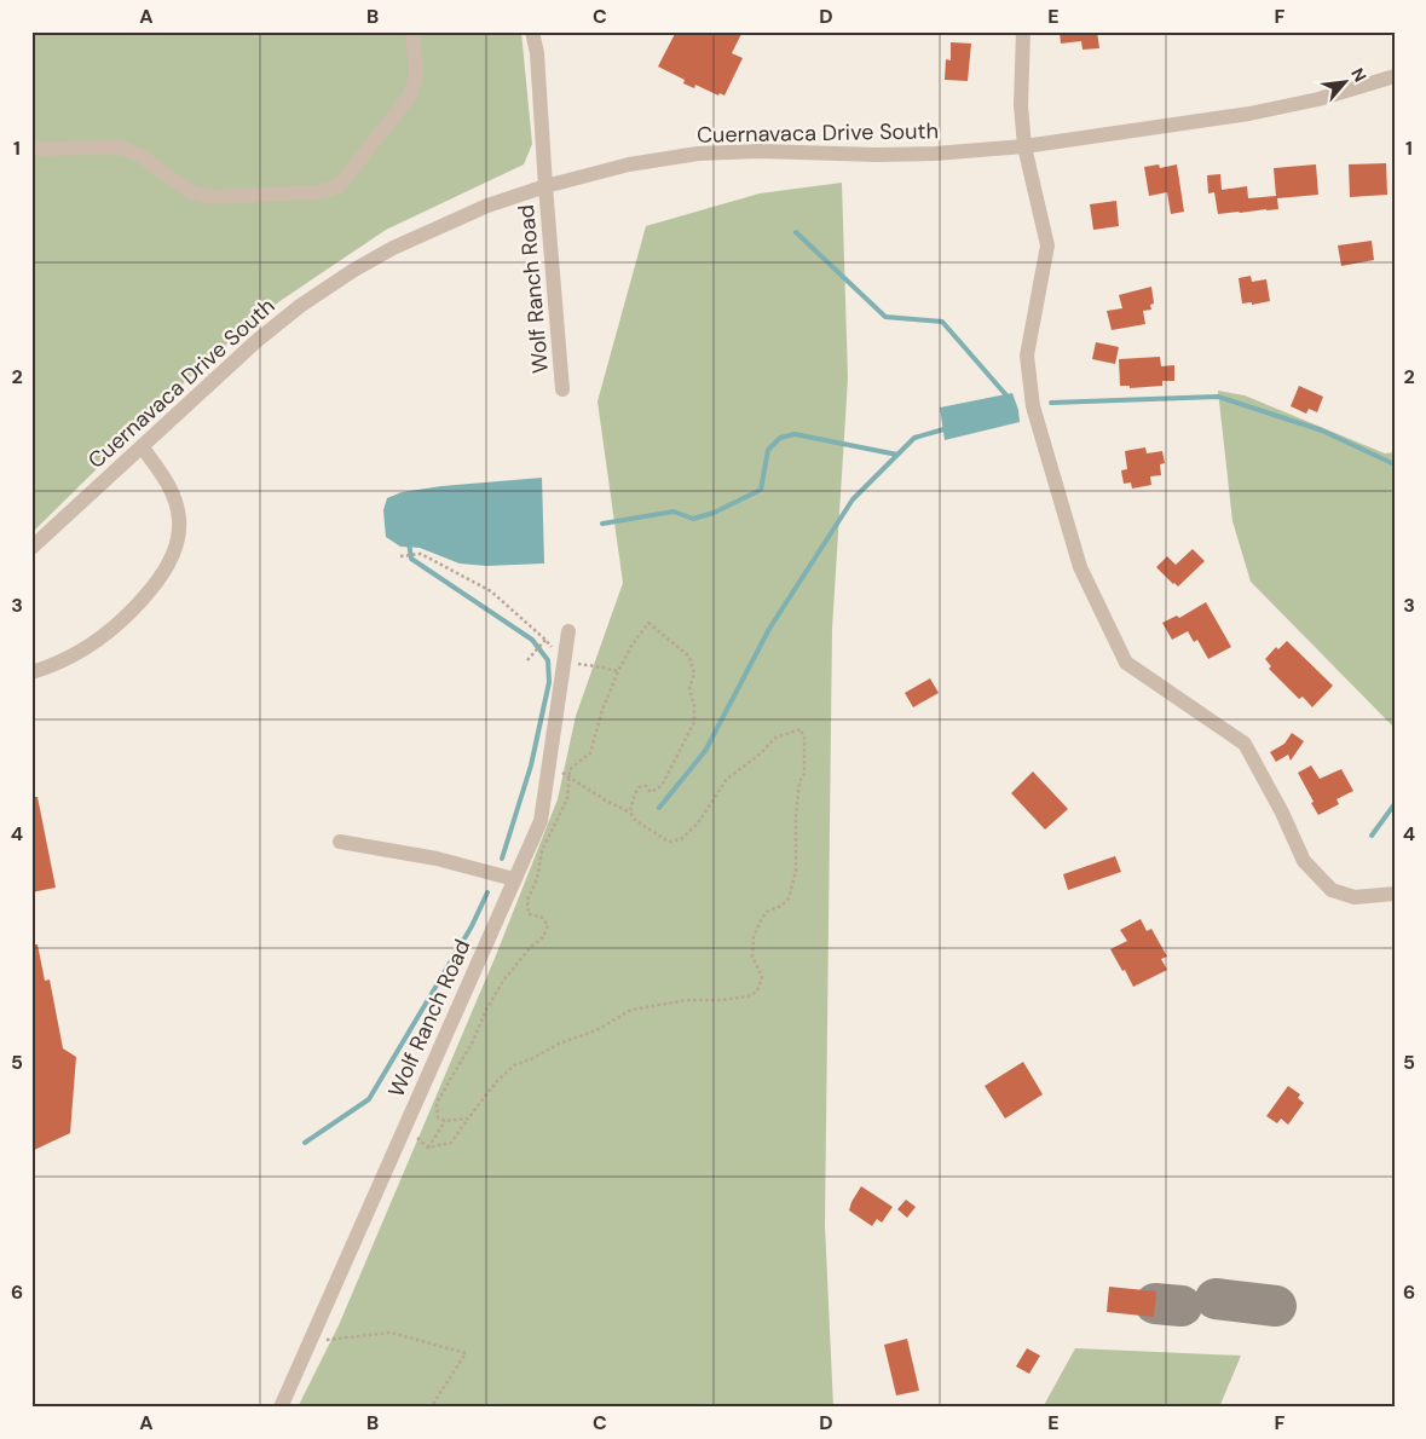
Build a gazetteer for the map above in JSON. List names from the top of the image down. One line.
{"streets":{"street":["Cuernavaca Drive South","Wolf Ranch Road"]},"crossings":[["Cuernavaca Drive South","Wolf Ranch Road"]],"north":"top right","grid":{"columns":["A","B","C","D","E","F"],"rows":["1","2","3","4","5","6"]}}
